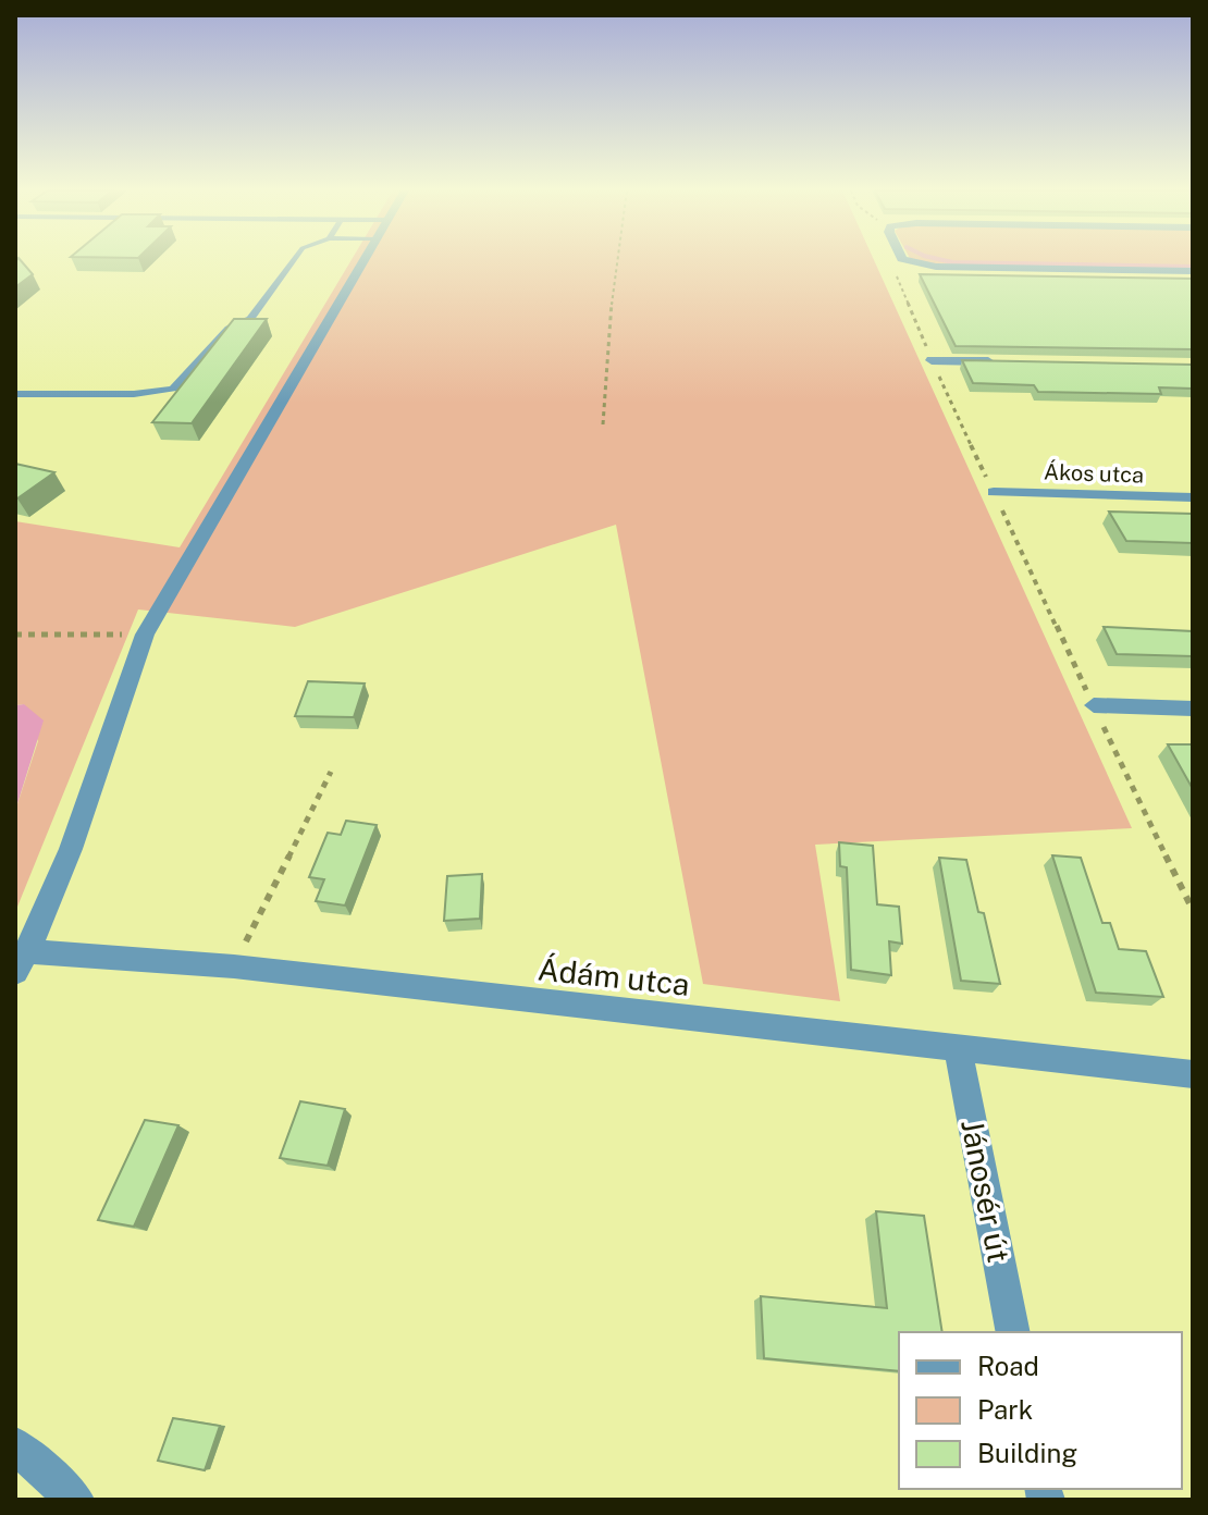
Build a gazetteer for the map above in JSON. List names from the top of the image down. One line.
{"streets":{"street":["Ákos utca","Ádám utca","Jánosér út"]},"crossings":[["Ádám utca","Jánosér út"]],"legend":["Road","Park","Building"]}
